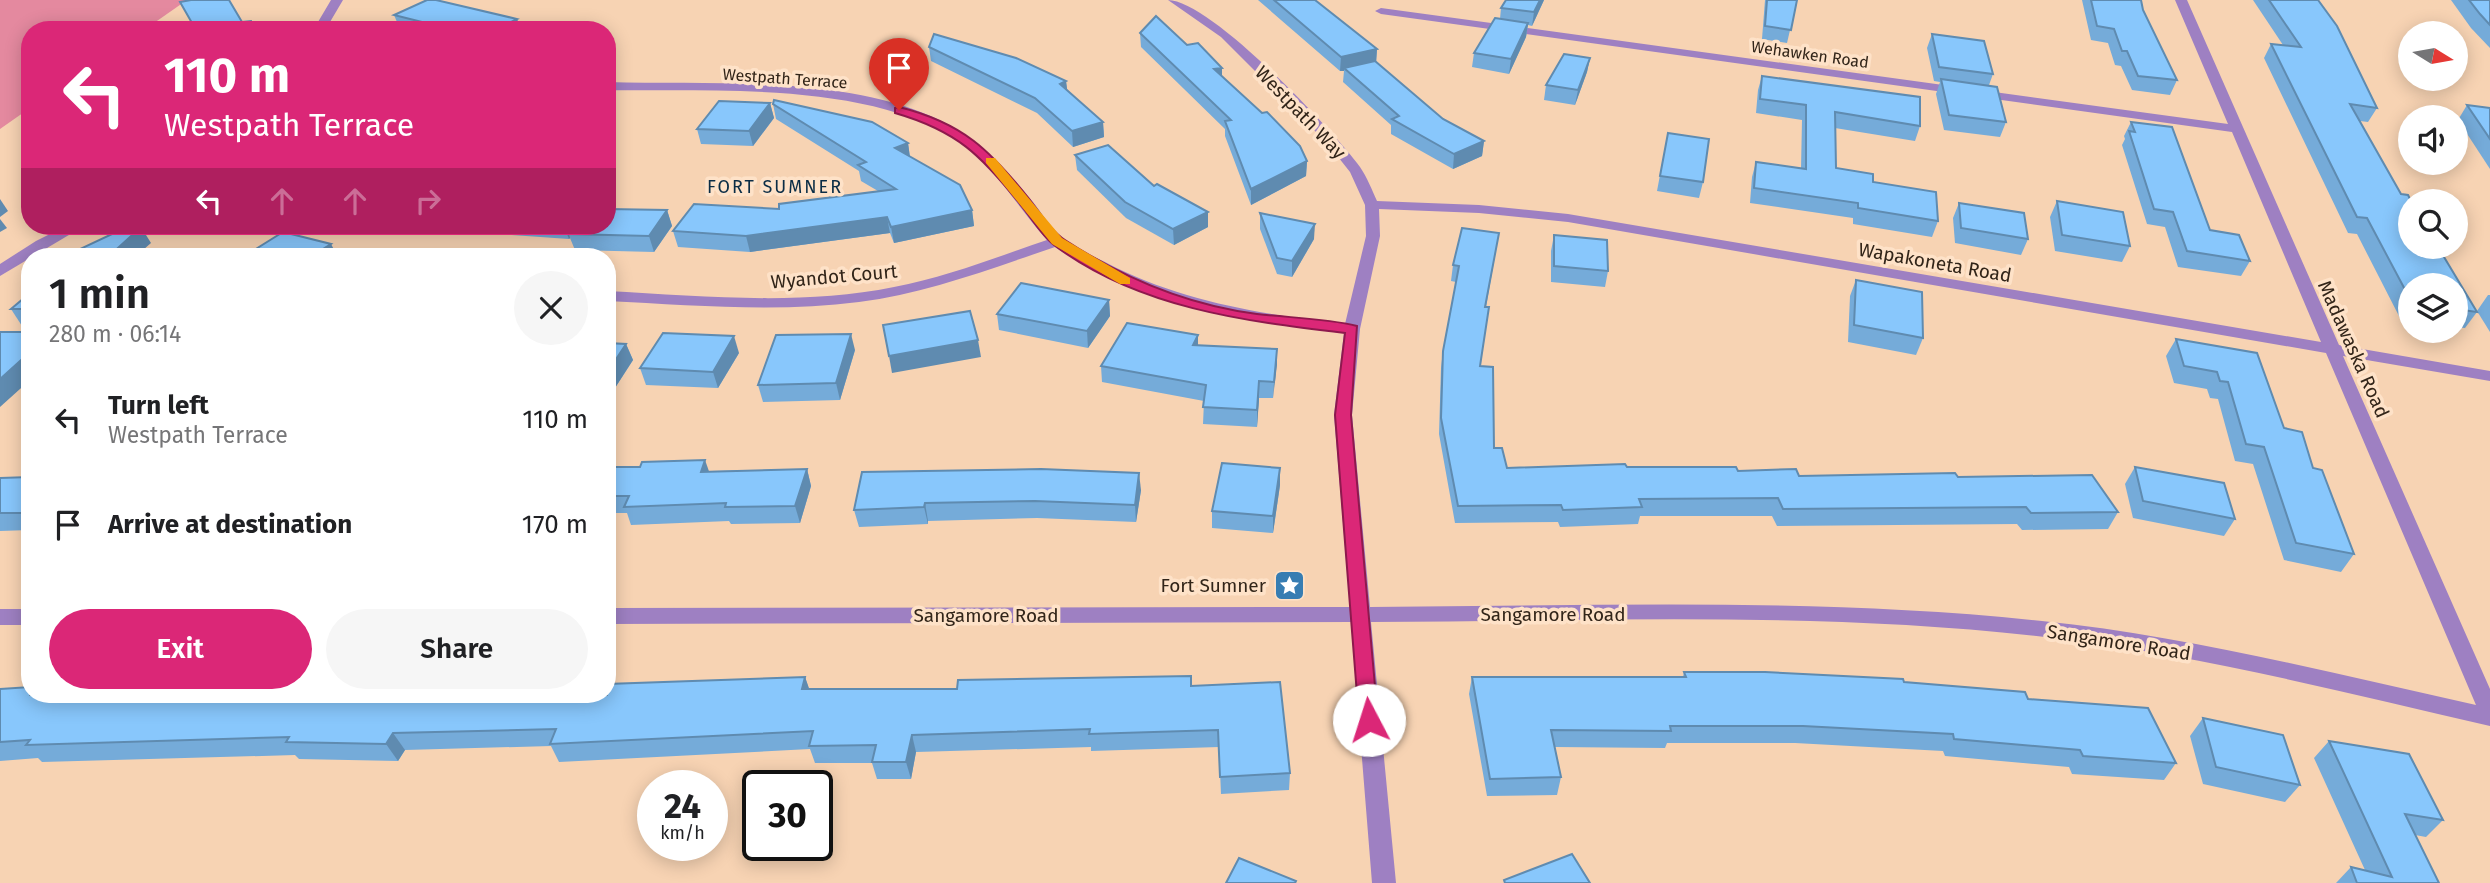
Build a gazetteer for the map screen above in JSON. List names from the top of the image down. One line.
{"streets":{"street":["Wehawken Road","Westpath Terrace","Westpath Way","Wapakoneta Road","Wyandot Court","Madawaska Road","Sangamore Road"]},"crossings":[["Wehawken Road","Madawaska Road"],["Westpath Terrace","Westpath Way"],["Westpath Terrace","Wyandot Court"],["Westpath Way","Wapakoneta Road"],["Westpath Way","Sangamore Road"],["Wapakoneta Road","Madawaska Road"],["Madawaska Road","Sangamore Road"]],"districts":["FORT SUMNER"],"places":{"place":["Fort Sumner"]},"north":"right","page":{"turn":["110 m","Westpath Terrace"],"heading":["1 min","280 m · 06:14"],"list":[{"name":"Turn left","note":"Westpath Terrace","value":"110 m"},{"name":"Arrive at destination","value":"170 m"}],"buttons":["Exit","Share"],"speed":"24 km/h","limit":"30"}}
